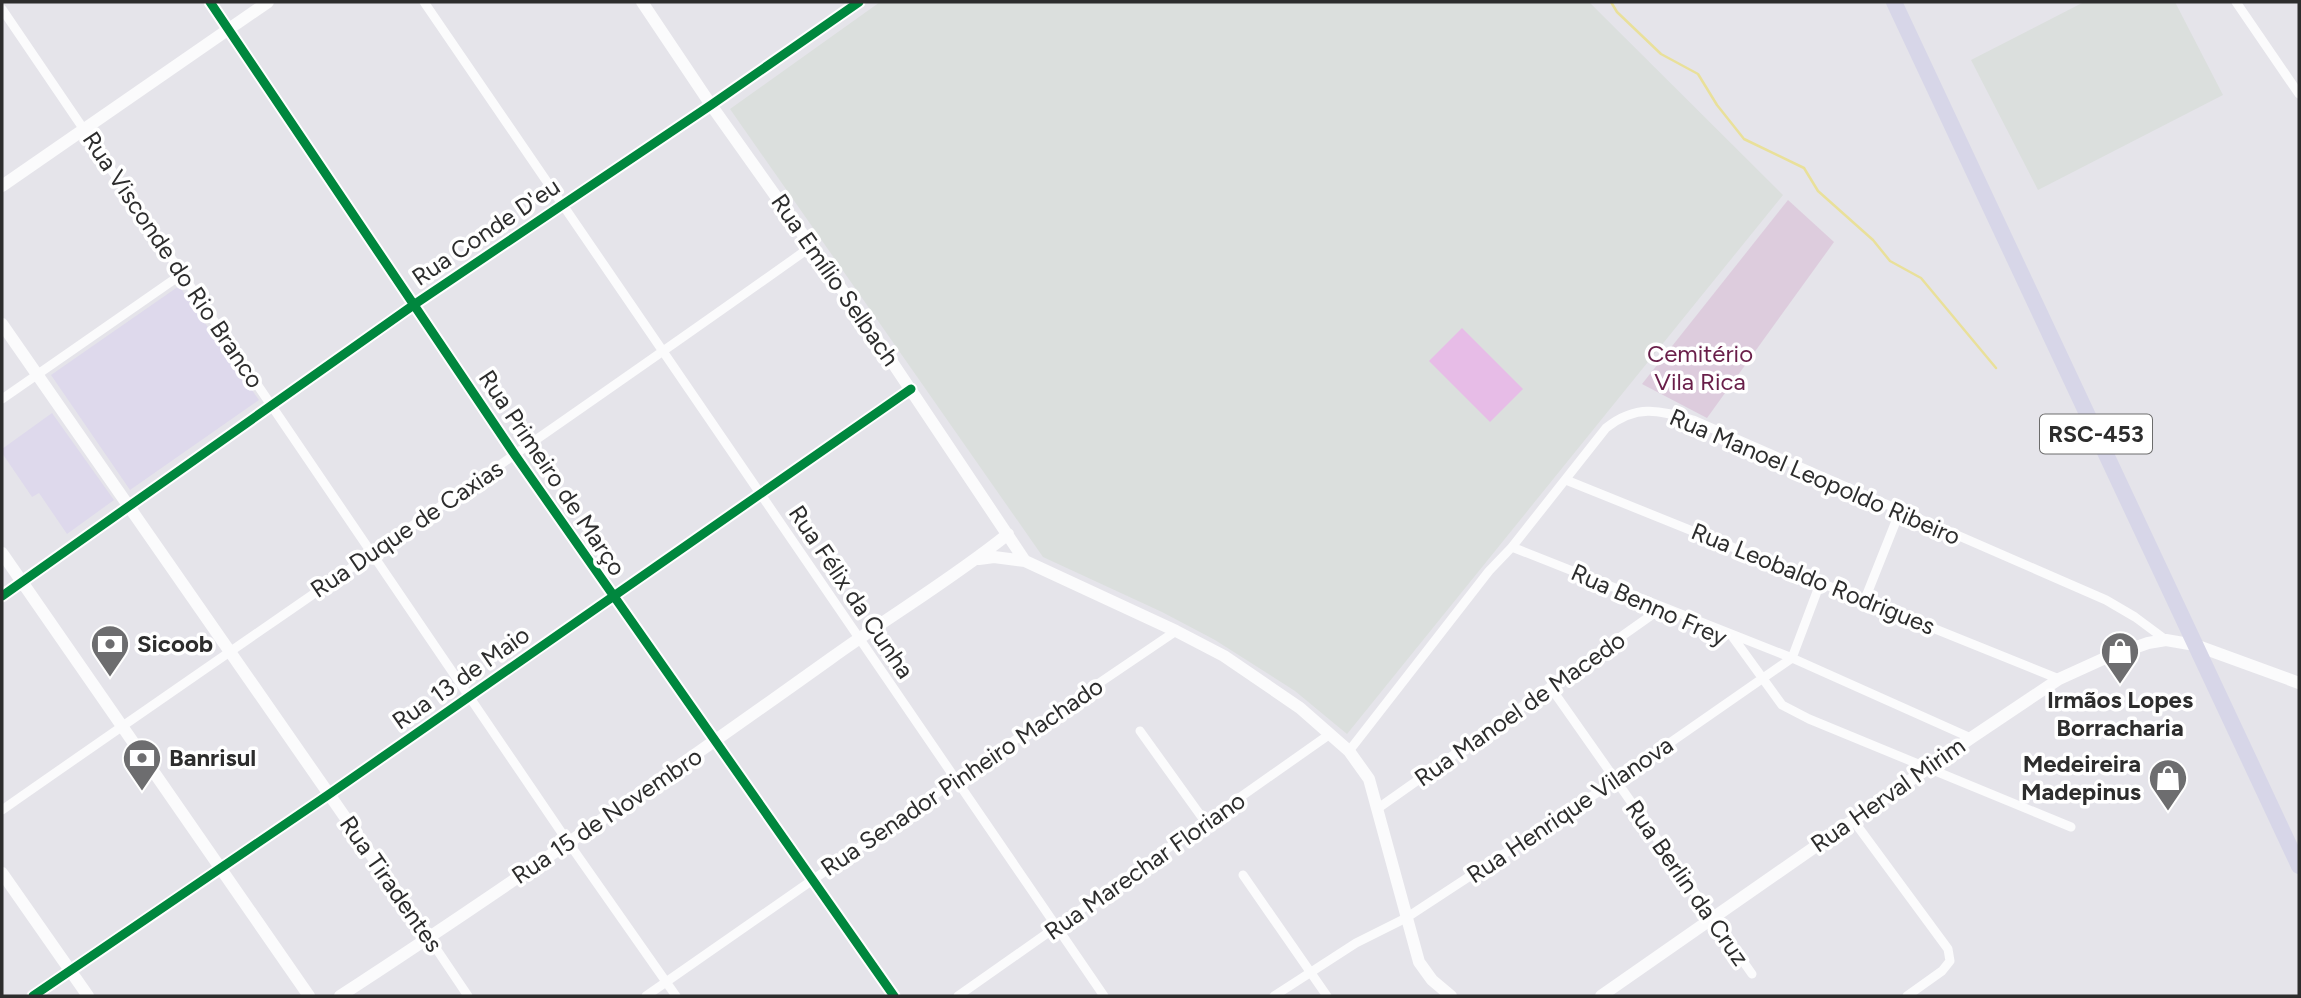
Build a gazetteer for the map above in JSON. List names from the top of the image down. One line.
{"streets":{"highway":["RSC-453"],"main road":["Rua Conde D'eu","Rua Emílio Selbach","Rua Herval Mirim","Rua 15 de Novembro","Rua Tiradentes"],"street":["Rua Visconde do Rio Branco","Rua Primeiro de Março","Rua Manoel Leopoldo Ribeiro","Rua Duque de Caxias","Rua Leobaldo Rodrigues","Rua Félix da Cunha","Rua Benno Frey","Rua 13 de Maio","Rua Manoel de Macedo","Rua Senador Pinheiro Machado","Rua Henrique Vilanova","Rua Marechar Floriano","Rua Berlin da Cruz"]},"crossings":[["Rua Conde D'eu","Rua Visconde do Rio Branco"],["Rua Conde D'eu","Rua Emílio Selbach"],["Rua Conde D'eu","Rua Primeiro de Março"],["Rua Conde D'eu","Rua Félix da Cunha"],["Rua Conde D'eu","Rua Tiradentes"],["Rua Visconde do Rio Branco","Rua Duque de Caxias"],["Rua Visconde do Rio Branco","Rua 13 de Maio"],["Rua Visconde do Rio Branco","Rua Senador Pinheiro Machado"],["Rua Visconde do Rio Branco","Rua 15 de Novembro"],["Rua Emílio Selbach","Rua Duque de Caxias"],["Rua Emílio Selbach","Rua 13 de Maio"],["Rua Emílio Selbach","Rua 15 de Novembro"],["RSC-453","Rua Herval Mirim"],["Rua Primeiro de Março","Rua Duque de Caxias"],["Rua Primeiro de Março","Rua 13 de Maio"],["Rua Primeiro de Março","Rua Senador Pinheiro Machado"],["Rua Primeiro de Março","Rua 15 de Novembro"],["Rua Manoel Leopoldo Ribeiro","Rua Leobaldo Rodrigues"],["Rua Manoel Leopoldo Ribeiro","Rua Benno Frey"],["Rua Manoel Leopoldo Ribeiro","Rua Herval Mirim"],["Rua Duque de Caxias","Rua Félix da Cunha"],["Rua Duque de Caxias","Rua Tiradentes"],["Rua Leobaldo Rodrigues","Rua Herval Mirim"],["Rua Félix da Cunha","Rua 13 de Maio"],["Rua Félix da Cunha","Rua Senador Pinheiro Machado"],["Rua Félix da Cunha","Rua 15 de Novembro"],["Rua Félix da Cunha","Rua Marechar Floriano"],["Rua Benno Frey","Rua Manoel de Macedo"],["Rua Benno Frey","Rua Herval Mirim"],["Rua Benno Frey","Rua Henrique Vilanova"],["Rua 13 de Maio","Rua Tiradentes"],["Rua Manoel de Macedo","Rua Berlin da Cruz"],["Rua Herval Mirim","Rua Berlin da Cruz"],["Rua Henrique Vilanova","Rua Berlin da Cruz"],["Rua 15 de Novembro","Rua Tiradentes"]],"parks":["Cemitério Vila Rica"],"places":{"bank":["Sicoob","Banrisul"],"shop":["Irmãos Lopes Borracharia","Medeireira Madepinus"]}}
